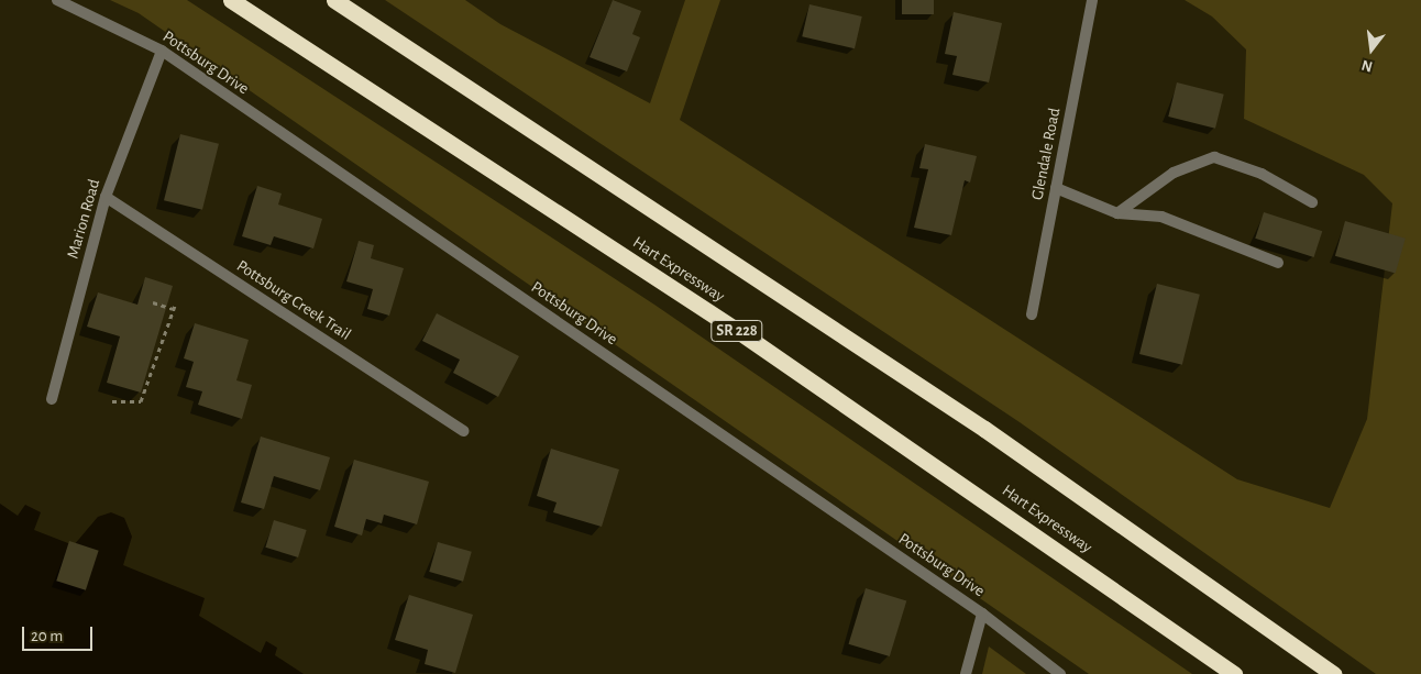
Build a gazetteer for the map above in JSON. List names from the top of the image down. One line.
{"streets":{"highway":["Hart Expressway","SR 228"],"street":["Pottsburg Drive","Glendale Road","Marion Road","Pottsburg Creek Trail"]},"crossings":[["Pottsburg Drive","Marion Road"],["Marion Road","Pottsburg Creek Trail"]],"scale_bar":"20 m","north":"bottom"}
